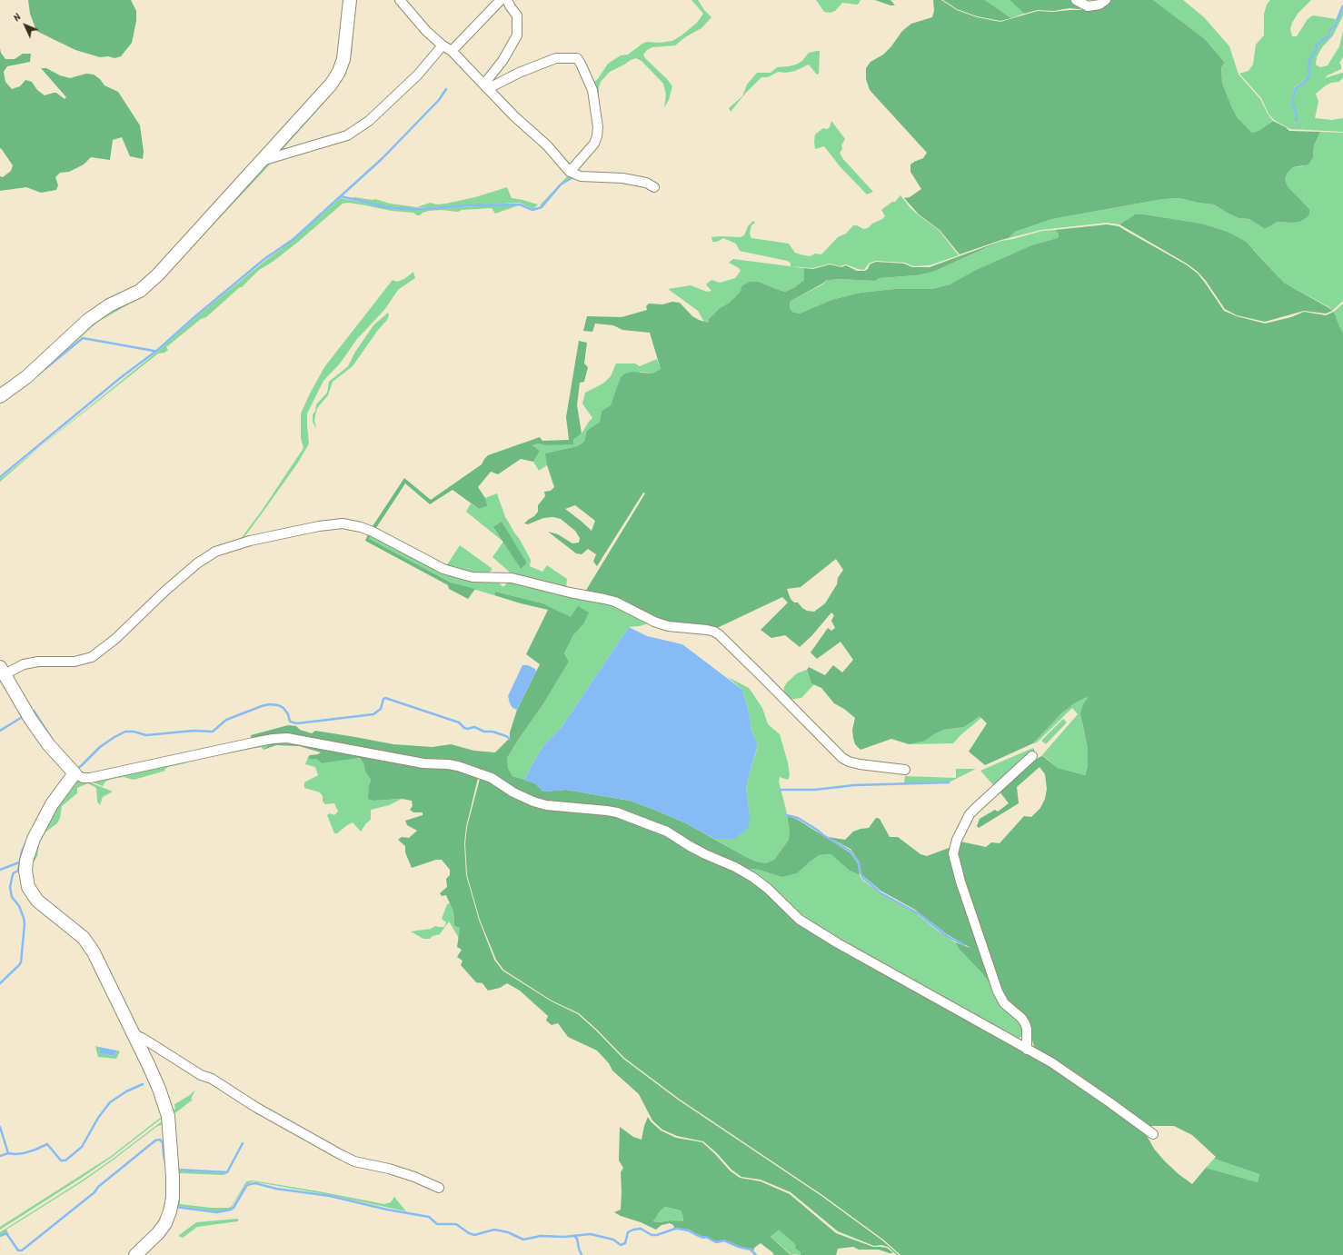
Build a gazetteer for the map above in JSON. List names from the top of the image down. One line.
{"north":"top left"}
